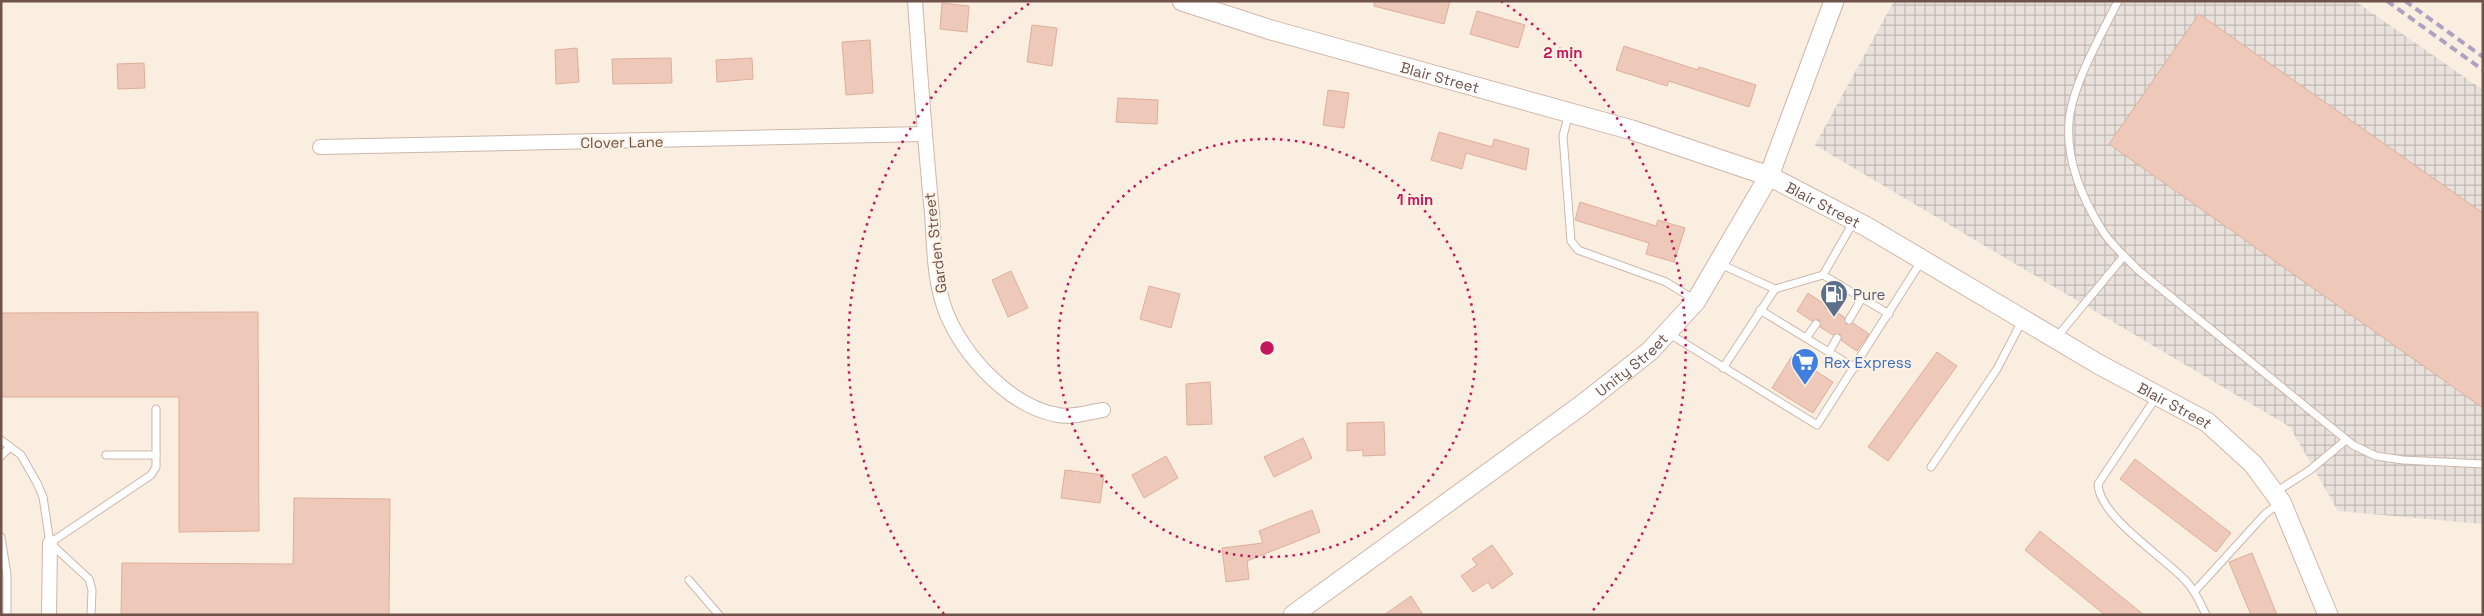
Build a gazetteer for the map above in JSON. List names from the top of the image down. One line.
{"streets":{"street":["Blair Street","Clover Lane","Garden Street","Unity Street"]},"crossings":[["Blair Street","Unity Street"],["Clover Lane","Garden Street"]],"places":{"fuel station":["Pure"],"supermarket":["Rex Express"]},"rings":["2 min","1 min"]}
